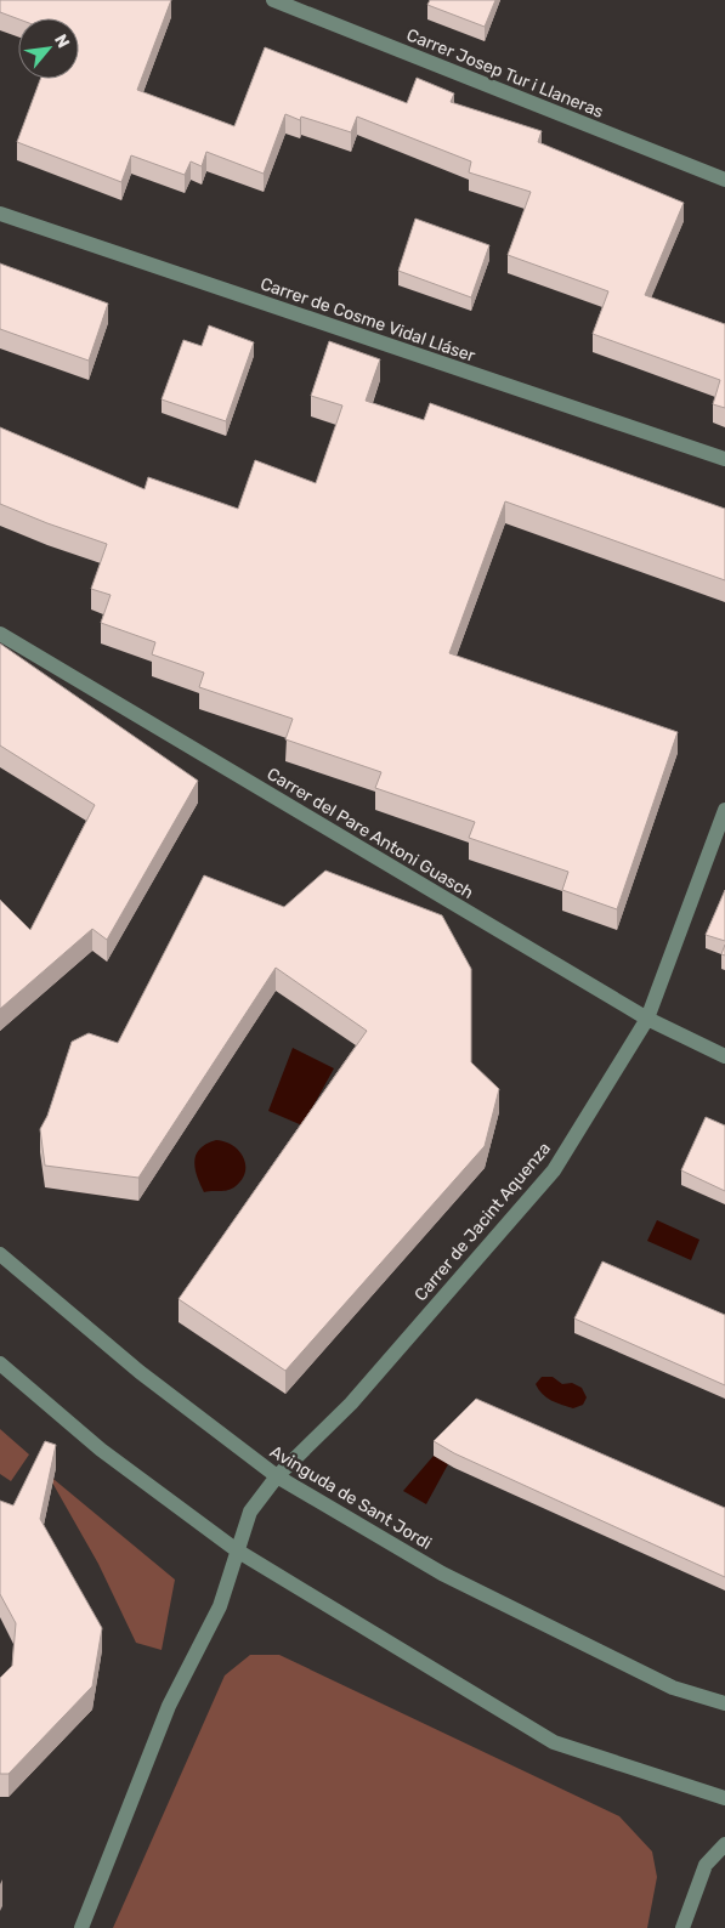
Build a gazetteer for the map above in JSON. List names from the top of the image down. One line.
{"streets":{"street":["Carrer Josep Tur i Llaneras","Carrer de Cosme Vidal Lláser","Carrer del Pare Antoni Guasch","Carrer de Jacint Aquenza","Avinguda de Sant Jordi"]},"crossings":[["Carrer del Pare Antoni Guasch","Carrer de Jacint Aquenza"],["Carrer de Jacint Aquenza","Avinguda de Sant Jordi"]],"north":"top right"}
